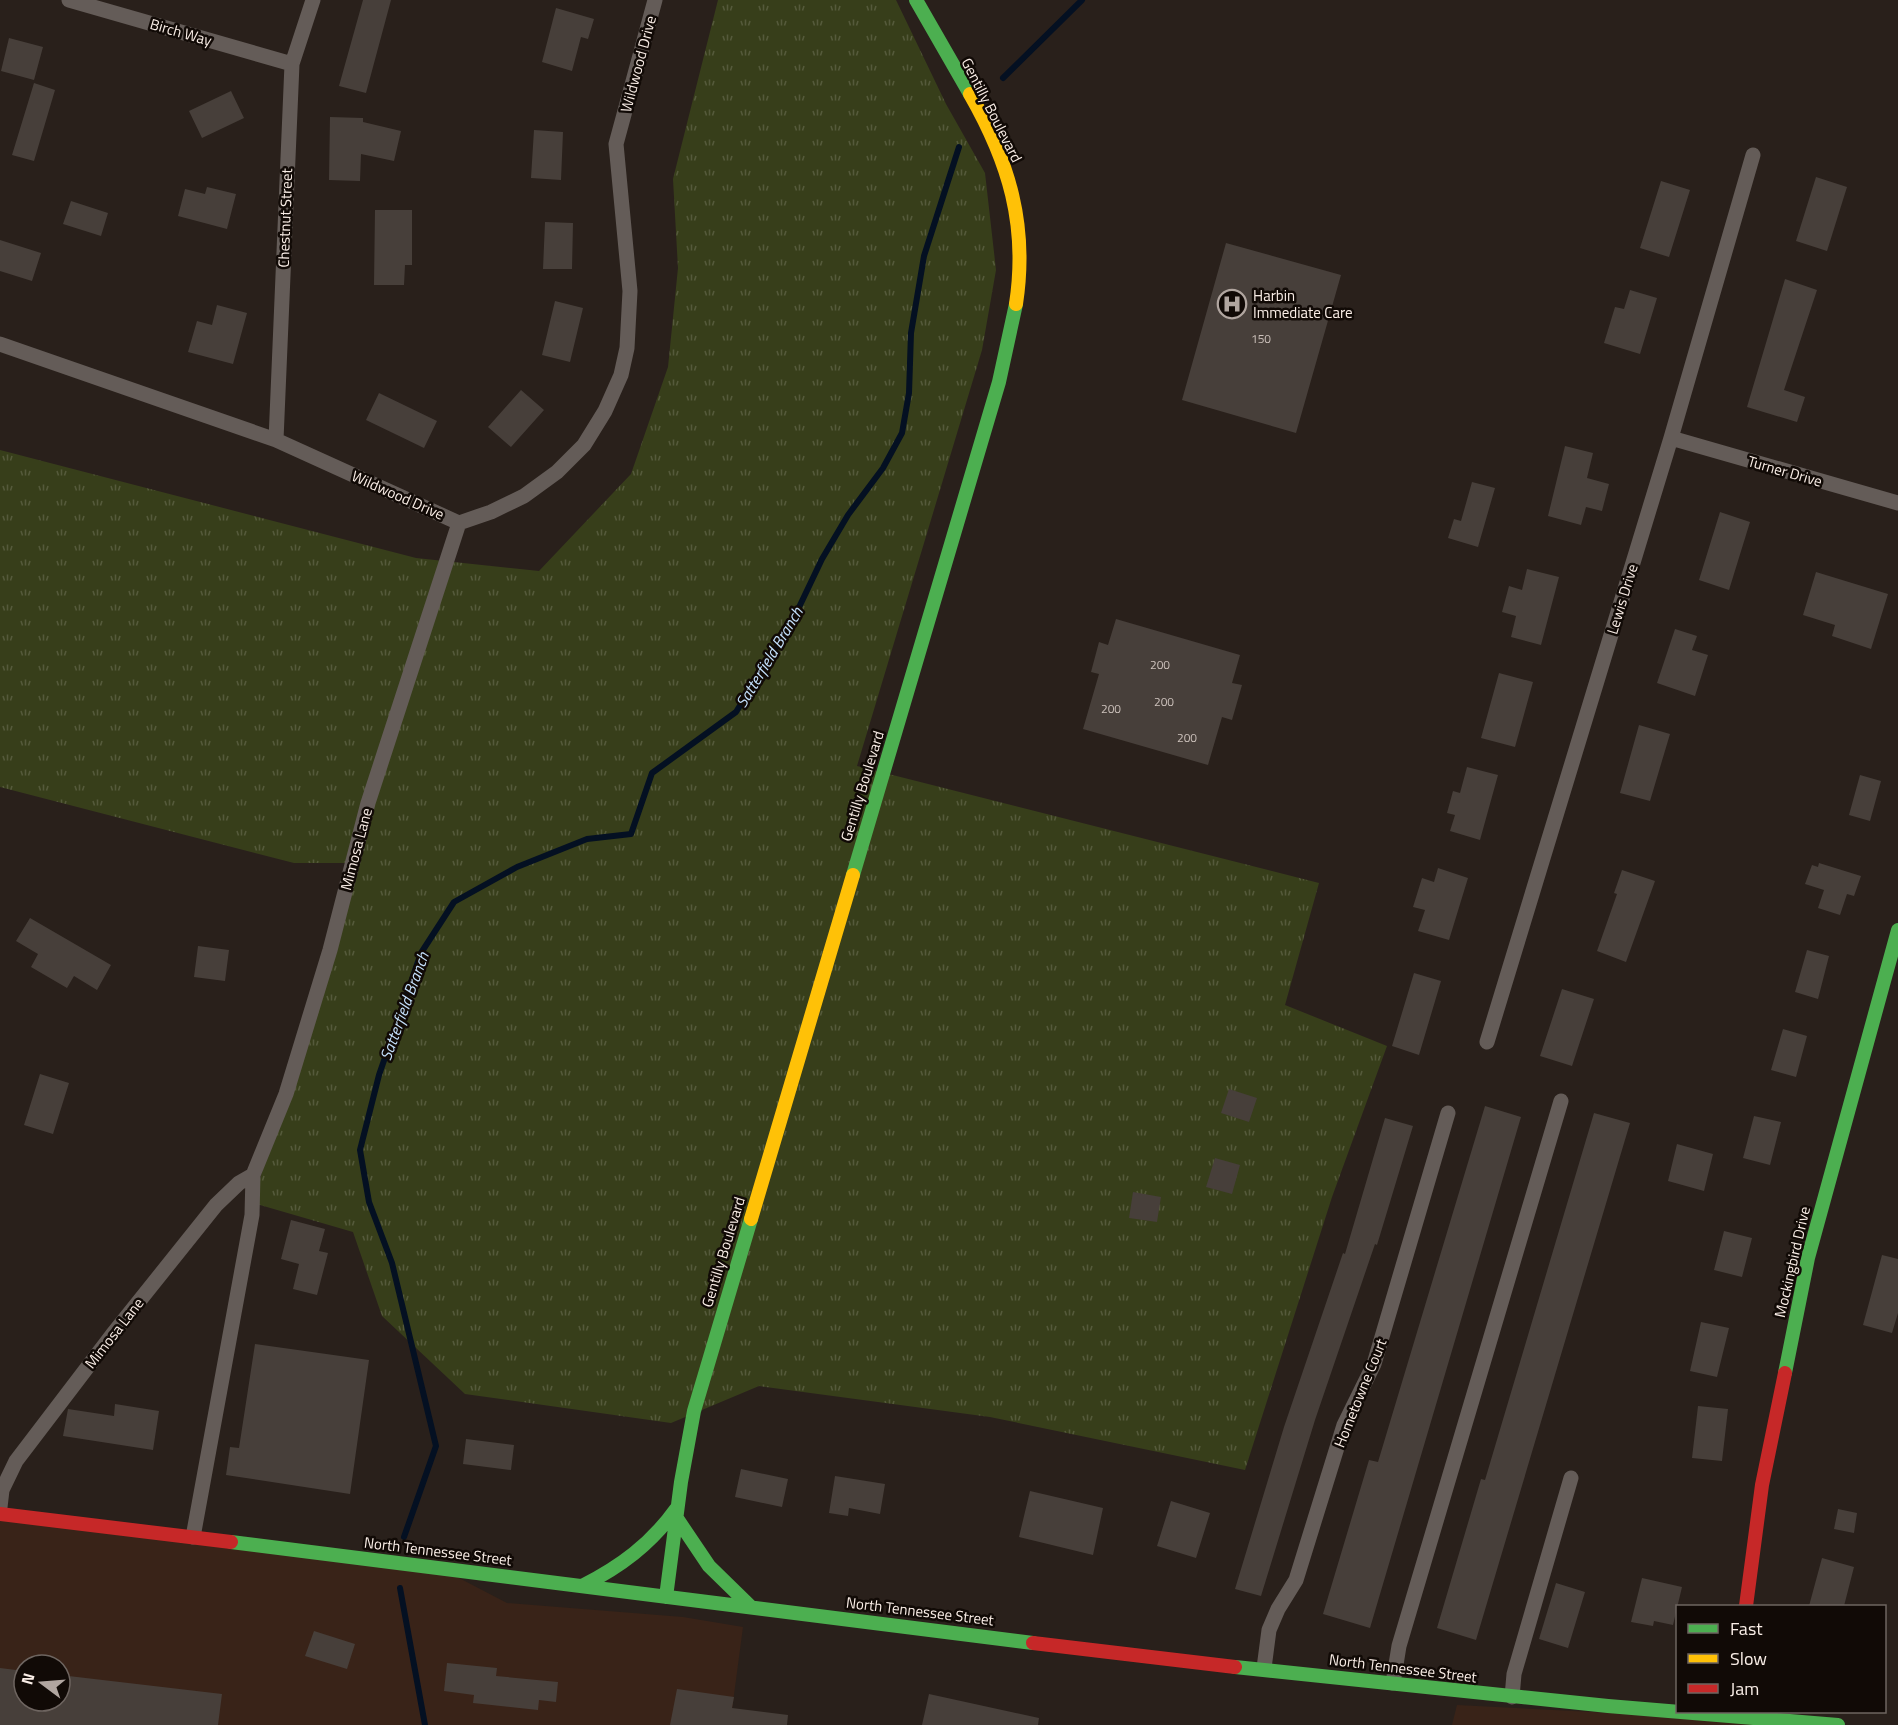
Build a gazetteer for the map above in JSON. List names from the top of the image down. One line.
{"streets":{"street":["Birch Way","Wildwood Drive","Gentilly Boulevard","Chestnut Street","Turner Drive","Lewis Drive","Mimosa Lane","Mockingbird Drive","Hometowne Court","North Tennessee Street"]},"crossings":[["Birch Way","Chestnut Street"],["Wildwood Drive","Chestnut Street"],["Wildwood Drive","Mimosa Lane"],["Gentilly Boulevard","North Tennessee Street"],["Turner Drive","Lewis Drive"],["Mimosa Lane","North Tennessee Street"],["Hometowne Court","North Tennessee Street"]],"water":["Satterfield Branch"],"places":{"hospital":["Harbin Immediate Care"]},"house_numbers":["150","200","200","200","200"],"legend":["Fast","Slow","Jam"],"north":"left"}
